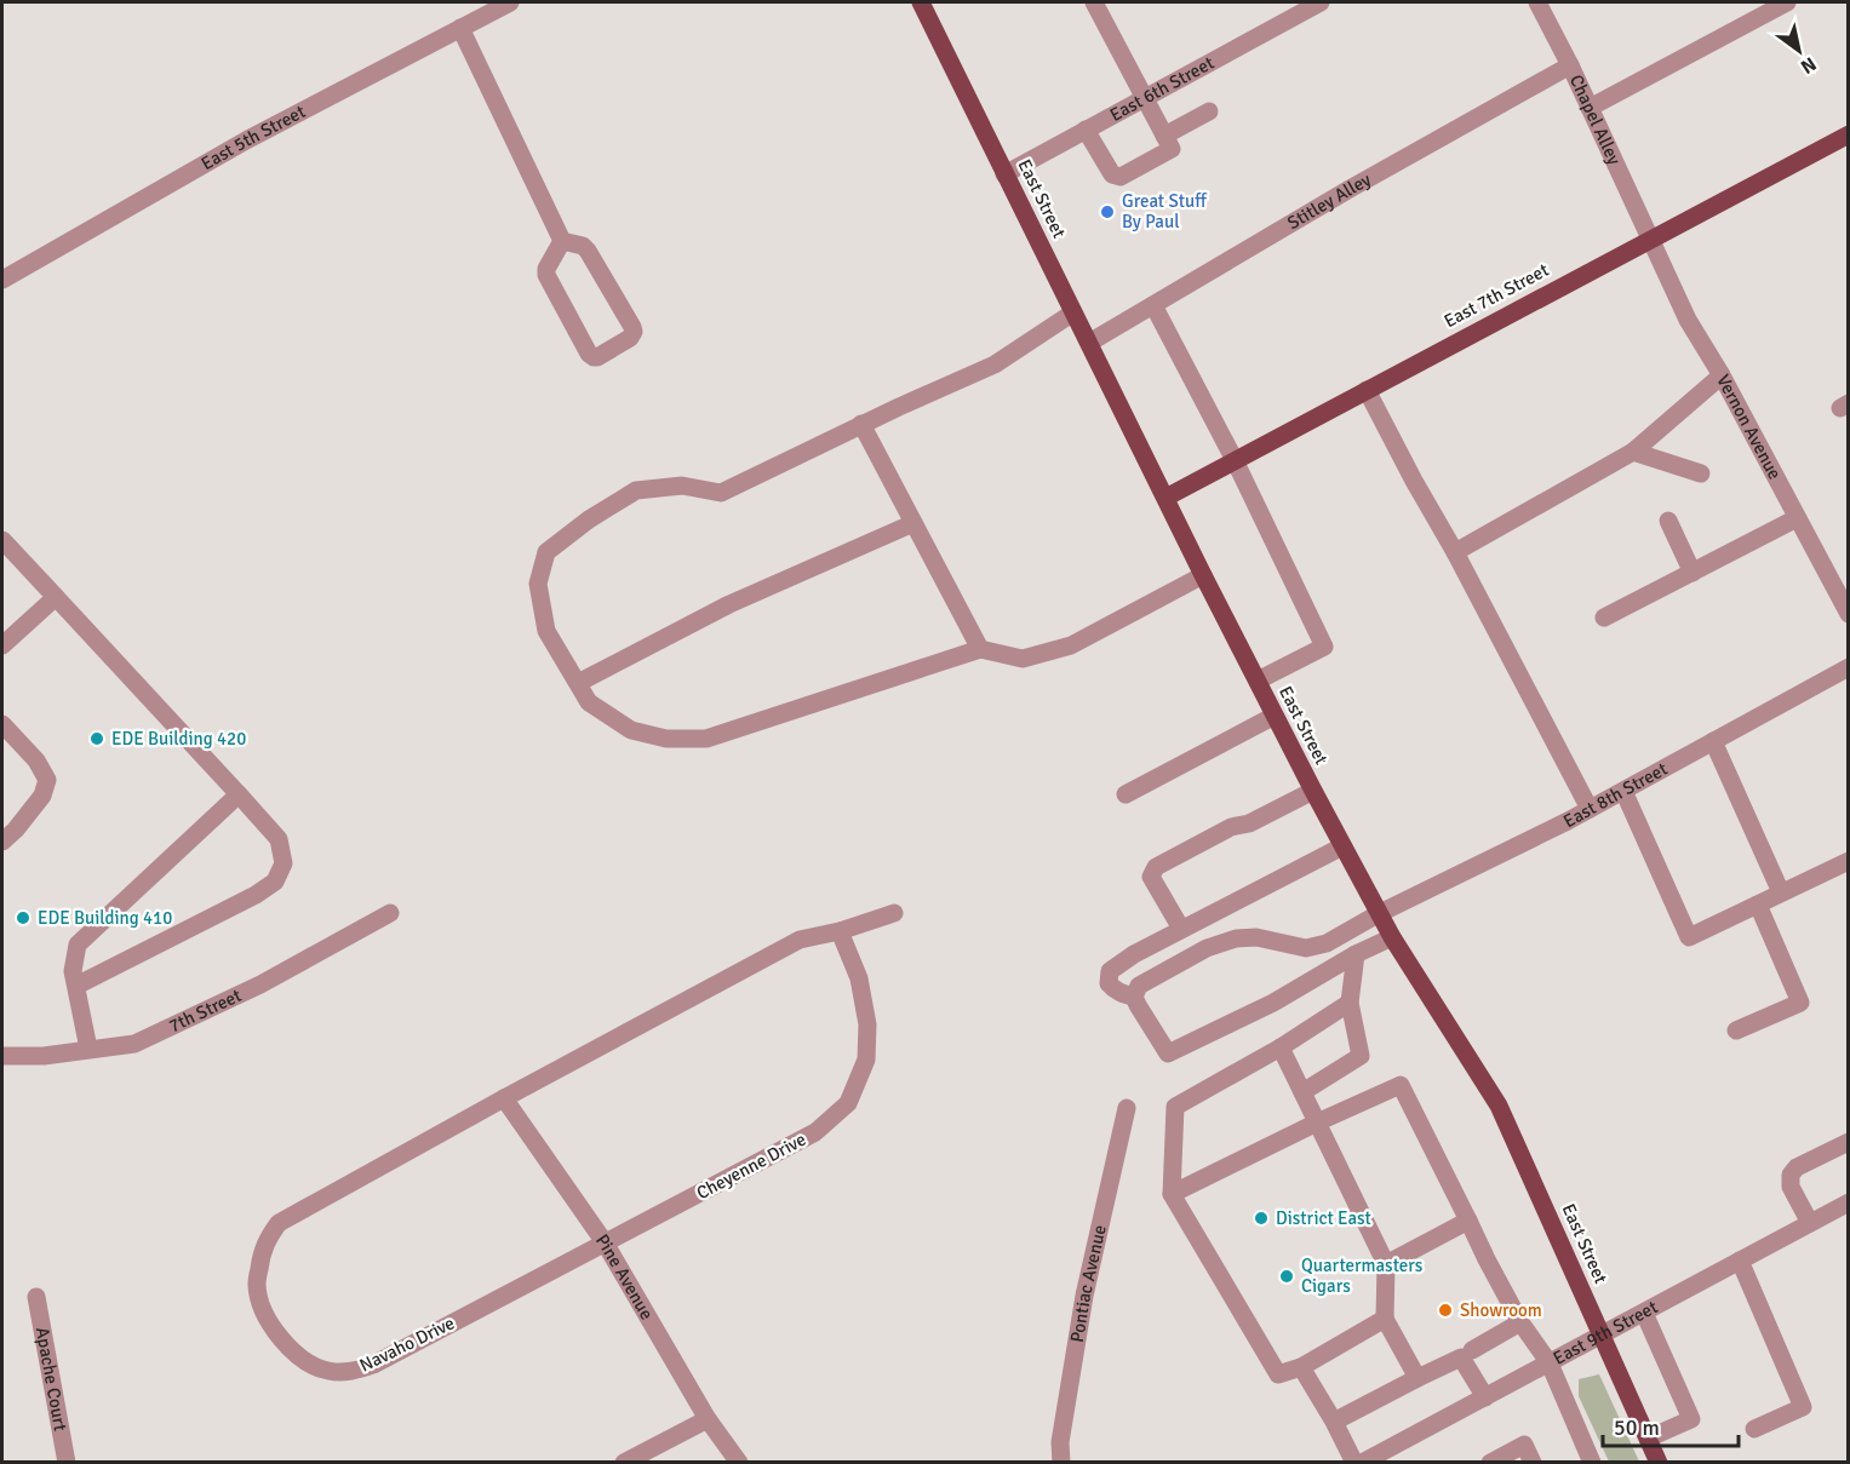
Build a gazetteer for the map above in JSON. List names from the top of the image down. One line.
{"streets":{"main road":["East Street","East 7th Street"],"street":["East 6th Street","Chapel Alley","East 5th Street","Stitley Alley","Vernon Avenue","East 8th Street","7th Street","Cheyenne Drive","Pine Avenue","Pontiac Avenue","East 9th Street","Navaho Drive","Apache Court"]},"crossings":[["East 6th Street","East Street"],["Chapel Alley","Stitley Alley"],["Chapel Alley","East 7th Street"],["Chapel Alley","Vernon Avenue"],["East Street","Stitley Alley"],["East Street","East 7th Street"],["East Street","East 8th Street"],["East Street","East 9th Street"],["East 7th Street","Vernon Avenue"],["Cheyenne Drive","Pine Avenue"],["Cheyenne Drive","Navaho Drive"],["Pine Avenue","Navaho Drive"]],"places":["Great Stuff By Paul","EDE Building 420","EDE Building 410","District East","Quartermasters Cigars","Showroom"],"scale_bar":"50 m","north":"bottom right"}
